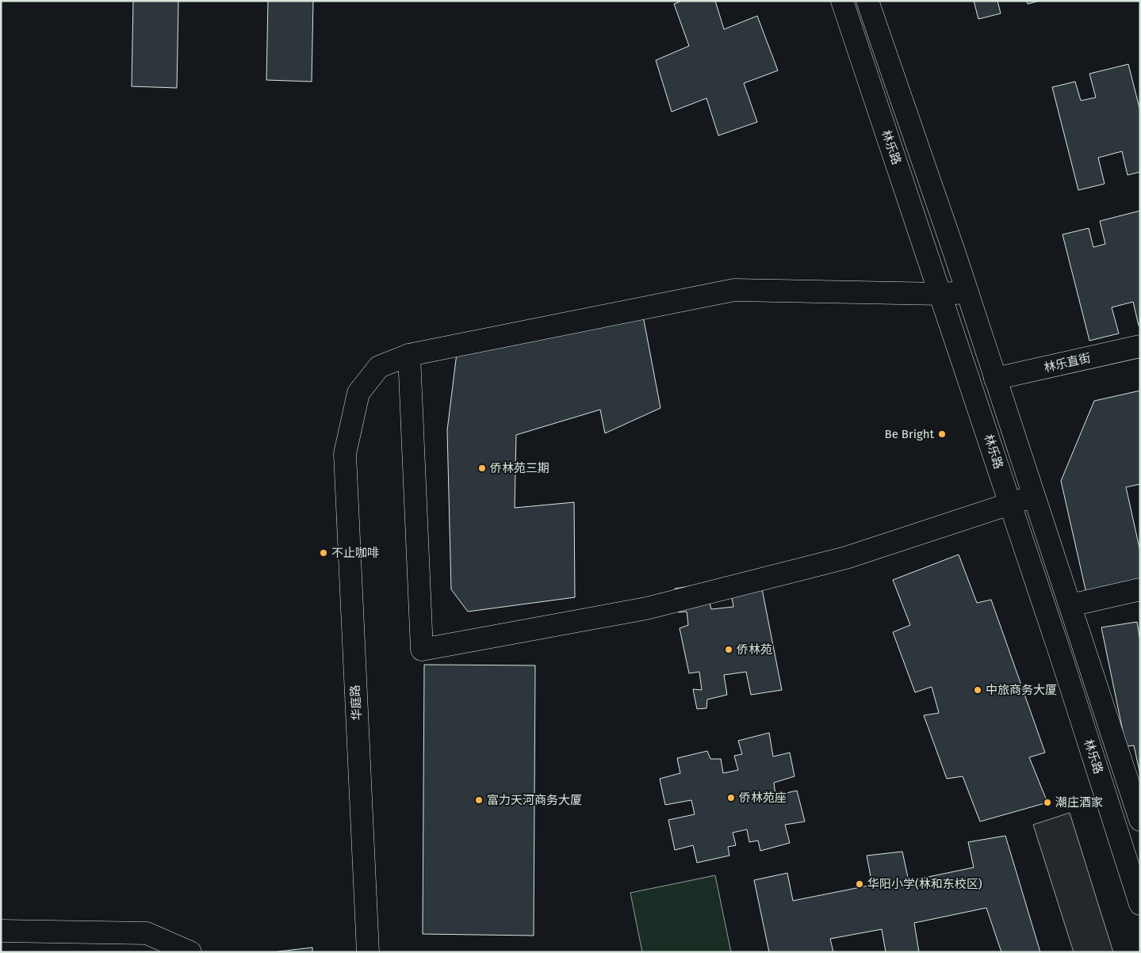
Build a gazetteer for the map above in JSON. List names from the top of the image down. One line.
{"streets":{"street":["林乐路","林乐直街","华庭路"]},"crossings":[["林乐路","林乐直街"],["林乐路","华庭路"]],"places":["Be Bright","侨林苑三期","不止咖啡","侨林苑","中旅商务大厦","侨林苑座","富力天河商务大厦","潮庄酒家","华阳小学(林和东校区)"]}
